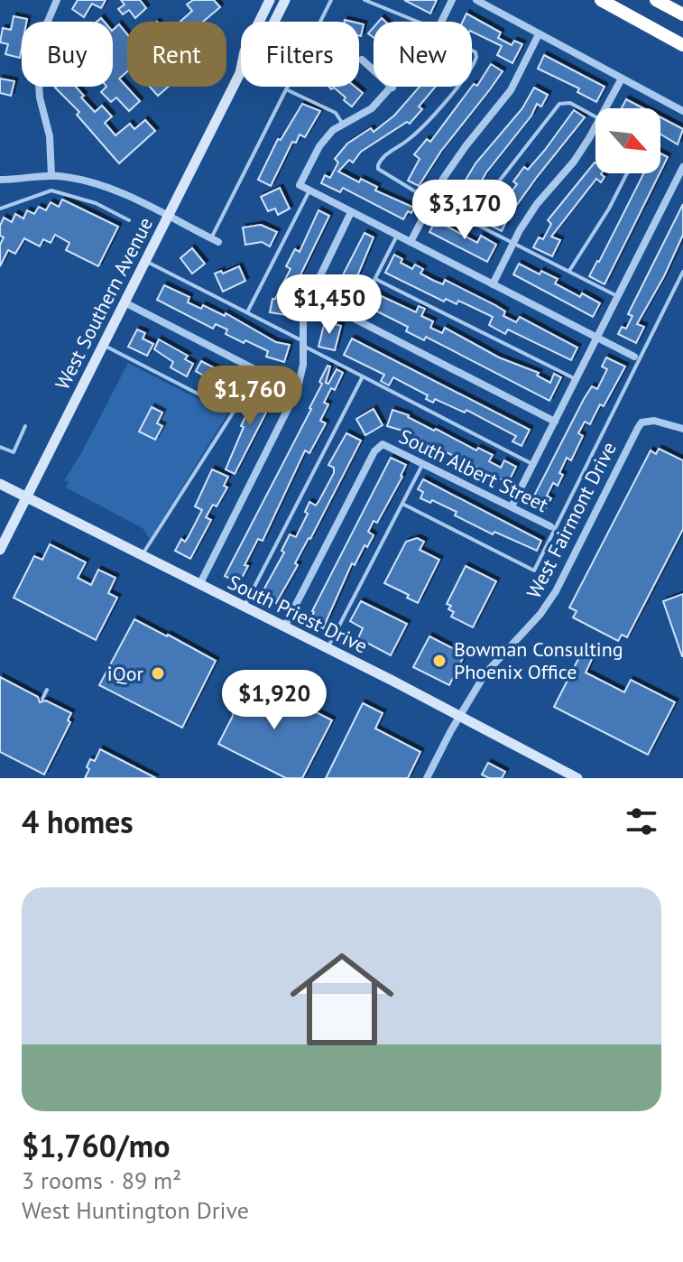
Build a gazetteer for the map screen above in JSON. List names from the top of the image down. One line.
{"streets":{"main road":["West Southern Avenue","South Priest Drive"],"street":["South Albert Street","West Fairmont Drive"]},"crossings":[["West Southern Avenue","South Priest Drive"],["South Albert Street","South Priest Drive"],["West Fairmont Drive","South Priest Drive"]],"places":["Bowman Consulting Phoenix Office","iQor"],"north":"bottom right","page":{"chip":["Buy","Rent","Filters","New"],"price":["$3,170","$1,450","$1,760","$1,920"],"heading":"4 homes","list":[{"name":"$1,760/mo","note":"3 rooms · 89 m² · West Huntington Drive"}]}}
